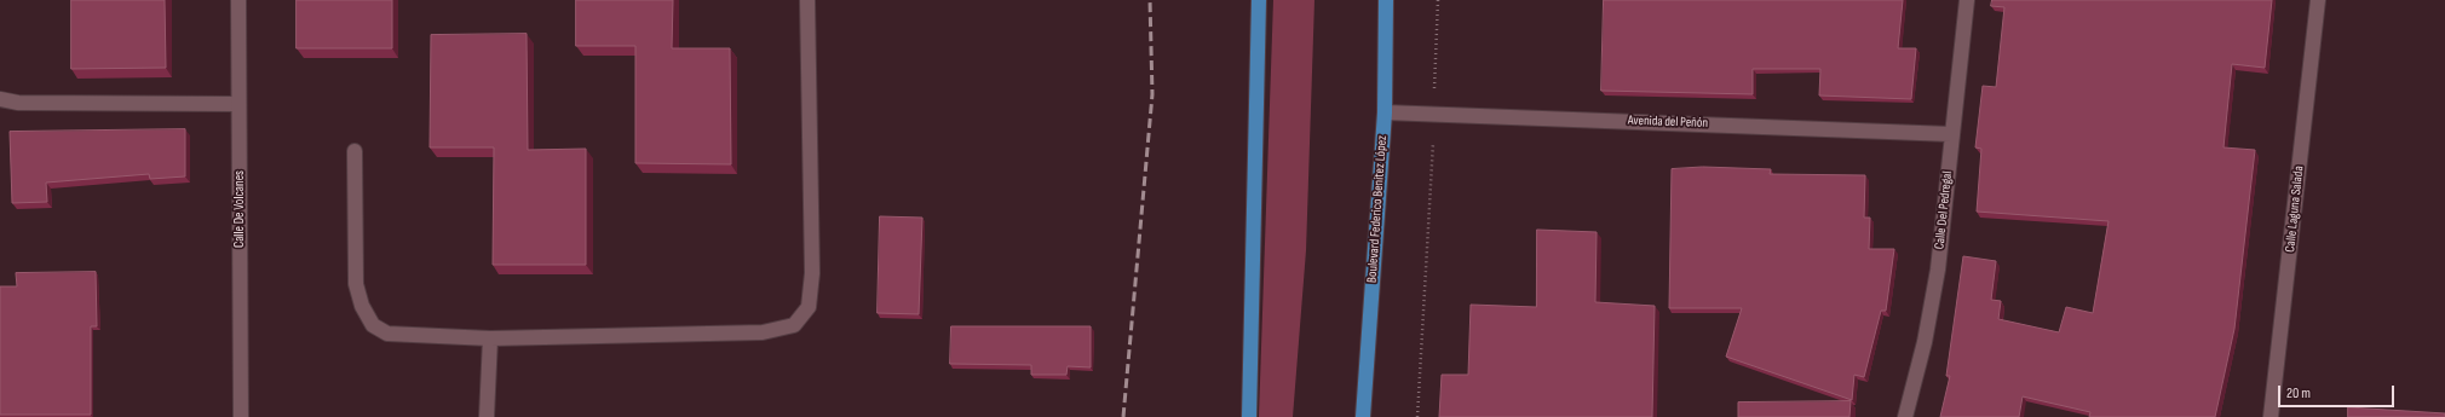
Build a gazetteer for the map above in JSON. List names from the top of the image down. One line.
{"streets":{"main road":["Boulevard Federico Benítez López"],"street":["Avenida del Peñón","Calle De Volcanes","Calle Laguna Salada","Calle Del Pedregal"]},"crossings":[["Avenida del Peñón","Boulevard Federico Benítez López"],["Avenida del Peñón","Calle Del Pedregal"]],"scale_bar":"20 m"}
